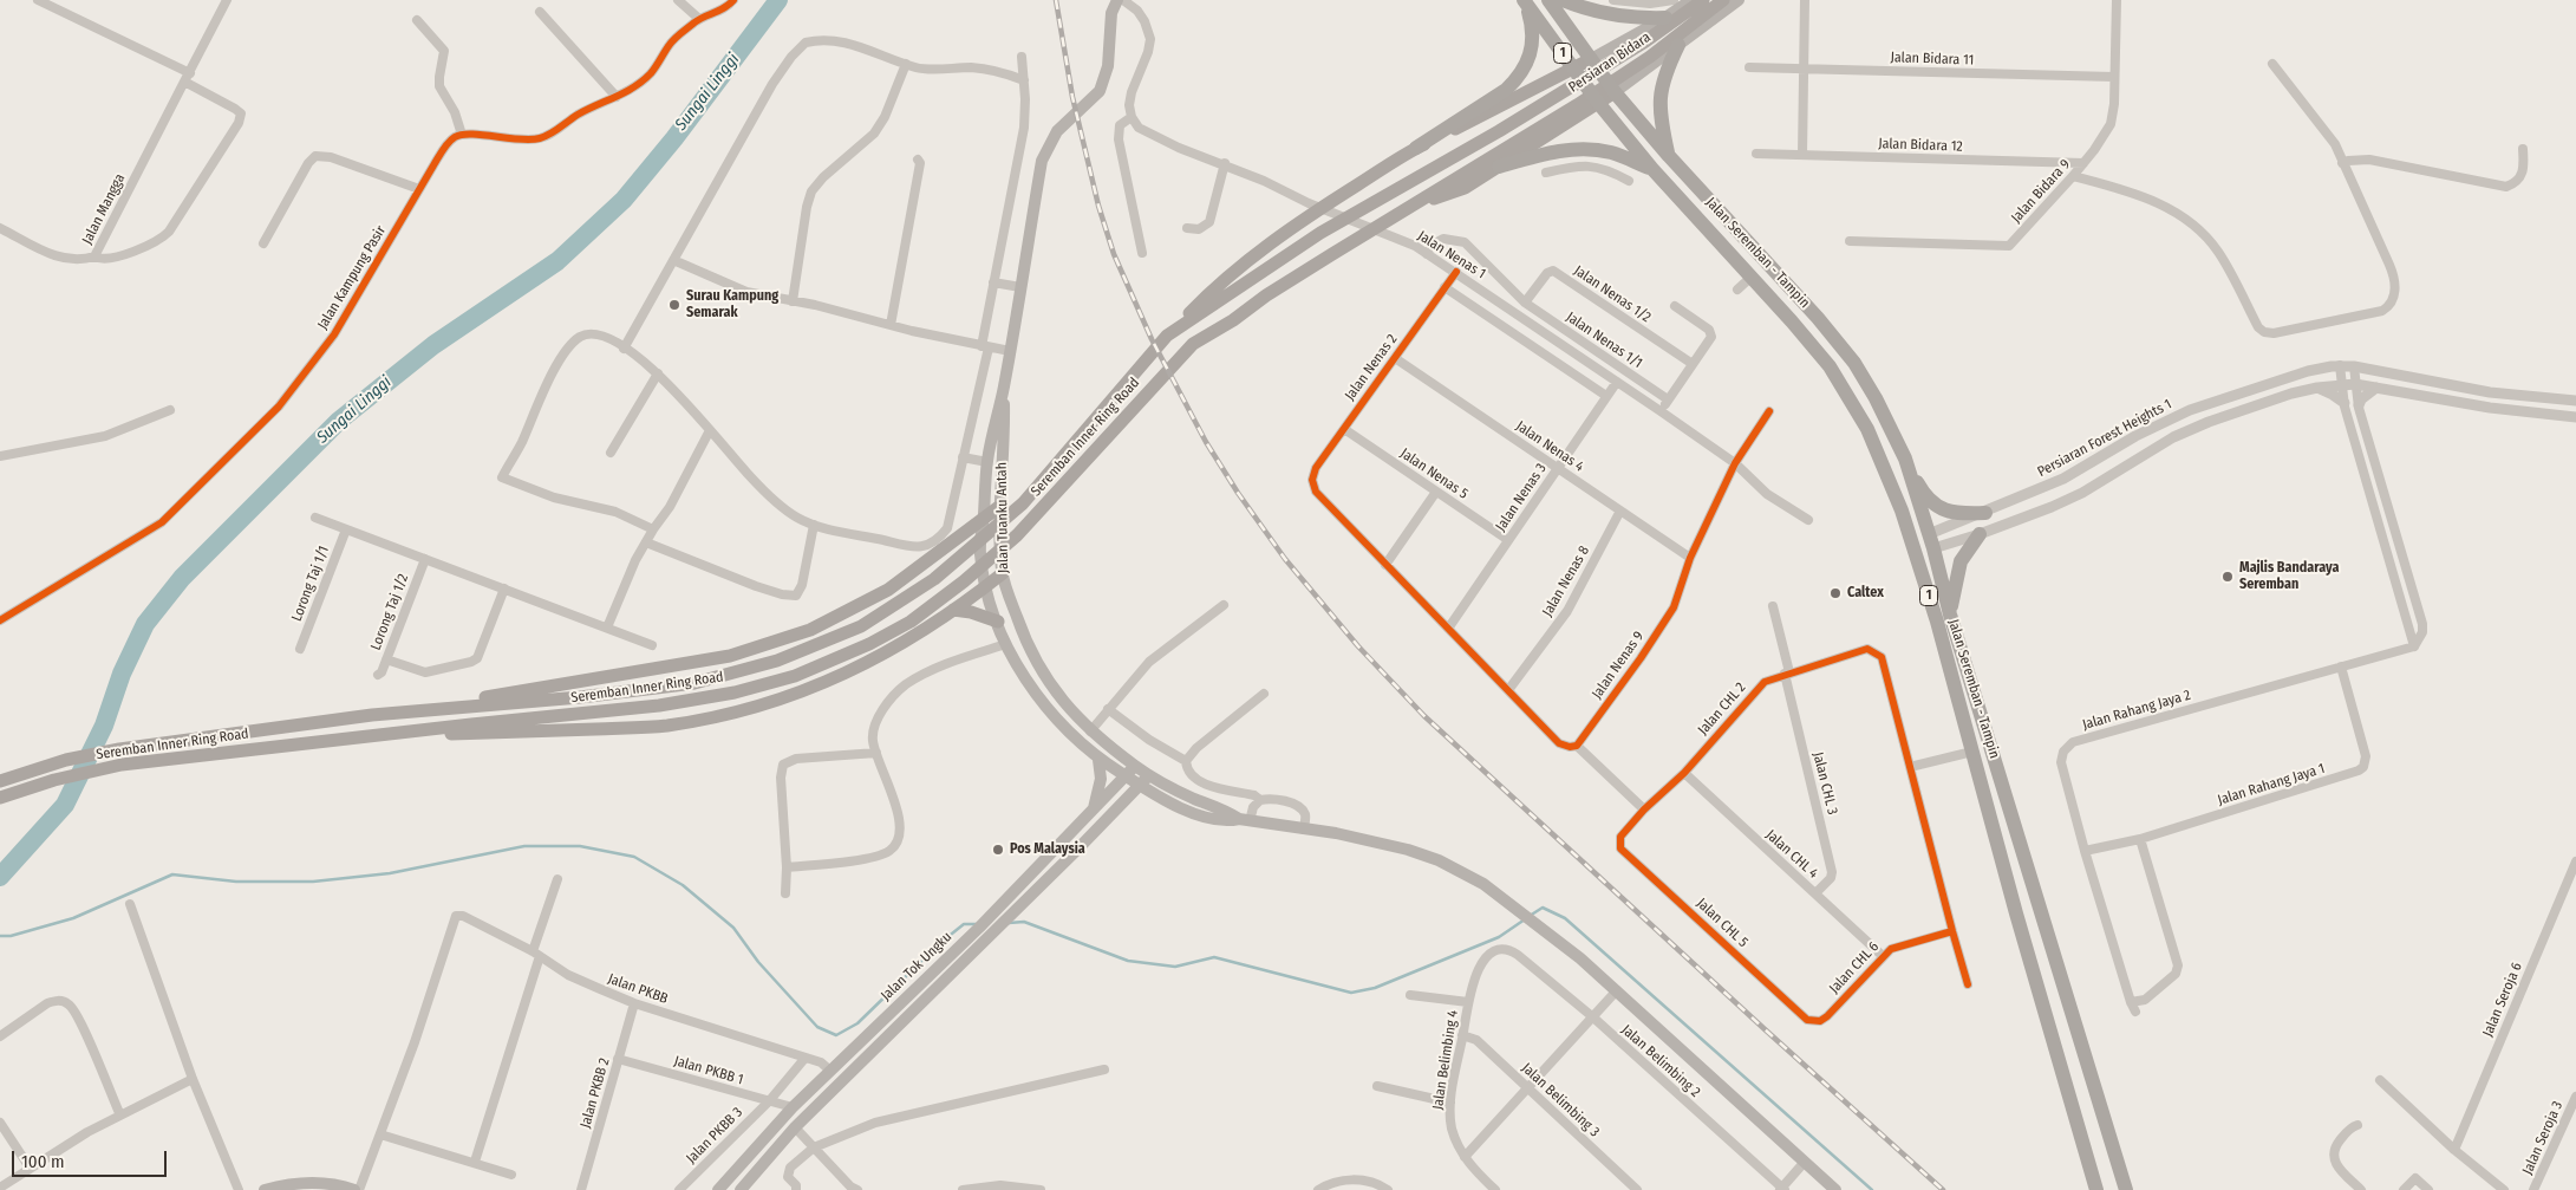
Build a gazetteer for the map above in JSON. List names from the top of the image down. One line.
{"streets":{"highway":["1","Jalan Seremban - Tampin"],"main road":["Persiaran Bidara","Seremban Inner Ring Road","Jalan Tuanku Antah","Jalan Tok Ungku"],"street":["Jalan Bidara 11","Jalan Bidara 12","Jalan Bidara 9","Jalan Mangga","Jalan Nenas 1","Jalan Kampung Pasir","Jalan Nenas 1/2","Jalan Nenas 1/1","Jalan Nenas 2","Persiaran Forest Heights 1","Jalan Nenas 4","Jalan Nenas 5","Jalan Nenas 3","Jalan Nenas 8","Lorong Taj 1/1","Lorong Taj 1/2","Jalan Nenas 9","Jalan CHL 2","Jalan Rahang Jaya 2","Jalan CHL 3","Jalan Rahang Jaya 1","Jalan CHL 4","Jalan CHL 5","Jalan CHL 6","Jalan PKBB","Jalan Seroja 6","Jalan Belimbing 4","Jalan Belimbing 2","Jalan PKBB 1","Jalan PKBB 2","Jalan Belimbing 3","Jalan PKBB 3","Jalan Seroja 3"]},"crossings":[["1","Persiaran Bidara"],["1","Jalan Seremban - Tampin"],["Jalan Bidara 11","Jalan Bidara 9"],["Persiaran Bidara","Jalan Seremban - Tampin"],["Persiaran Bidara","Seremban Inner Ring Road"],["Jalan Bidara 12","Jalan Bidara 9"],["Jalan Seremban - Tampin","Persiaran Forest Heights 1"],["Jalan Nenas 1","Jalan Nenas 1/1"],["Jalan Nenas 1","Jalan Nenas 2"],["Jalan Nenas 1","Jalan Nenas 3"],["Jalan Nenas 1","Jalan Nenas 9"],["Jalan Nenas 1/2","Jalan Nenas 1/1"],["Jalan Nenas 2","Jalan Nenas 4"],["Jalan Nenas 2","Jalan Nenas 5"],["Jalan Nenas 4","Jalan Nenas 3"],["Jalan Nenas 4","Jalan Nenas 8"],["Jalan Nenas 4","Jalan Nenas 9"],["Jalan Nenas 5","Jalan Nenas 3"],["Jalan Tuanku Antah","Jalan Tok Ungku"],["Jalan CHL 2","Jalan CHL 3"],["Jalan CHL 2","Jalan CHL 4"],["Jalan CHL 2","Jalan CHL 5"],["Jalan Rahang Jaya 2","Jalan Rahang Jaya 1"],["Jalan CHL 3","Jalan CHL 4"],["Jalan CHL 4","Jalan CHL 6"],["Jalan CHL 5","Jalan CHL 6"],["Jalan Tok Ungku","Jalan PKBB"],["Jalan Tok Ungku","Jalan PKBB 1"],["Jalan PKBB","Jalan PKBB 2"],["Jalan PKBB","Jalan PKBB 3"],["Jalan Belimbing 4","Jalan Belimbing 2"],["Jalan Belimbing 4","Jalan Belimbing 3"],["Jalan PKBB 1","Jalan PKBB 2"],["Jalan PKBB 1","Jalan PKBB 3"]],"water":["Sungai Linggi"],"places":["Surau Kampung Semarak","Majlis Bandaraya Seremban","Caltex","Pos Malaysia"],"scale_bar":"100 m"}
